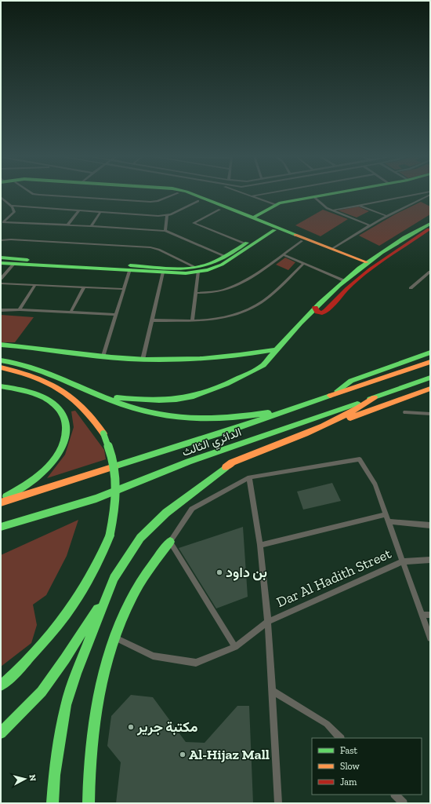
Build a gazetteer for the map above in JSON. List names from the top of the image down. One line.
{"streets":{"main road":["الدائري الثالث"],"street":["Dar Al Hadith Street"]},"places":["بن داود","مكتبة جرير","Al-Hijaz Mall"],"legend":["Fast","Slow","Jam"],"north":"right"}
